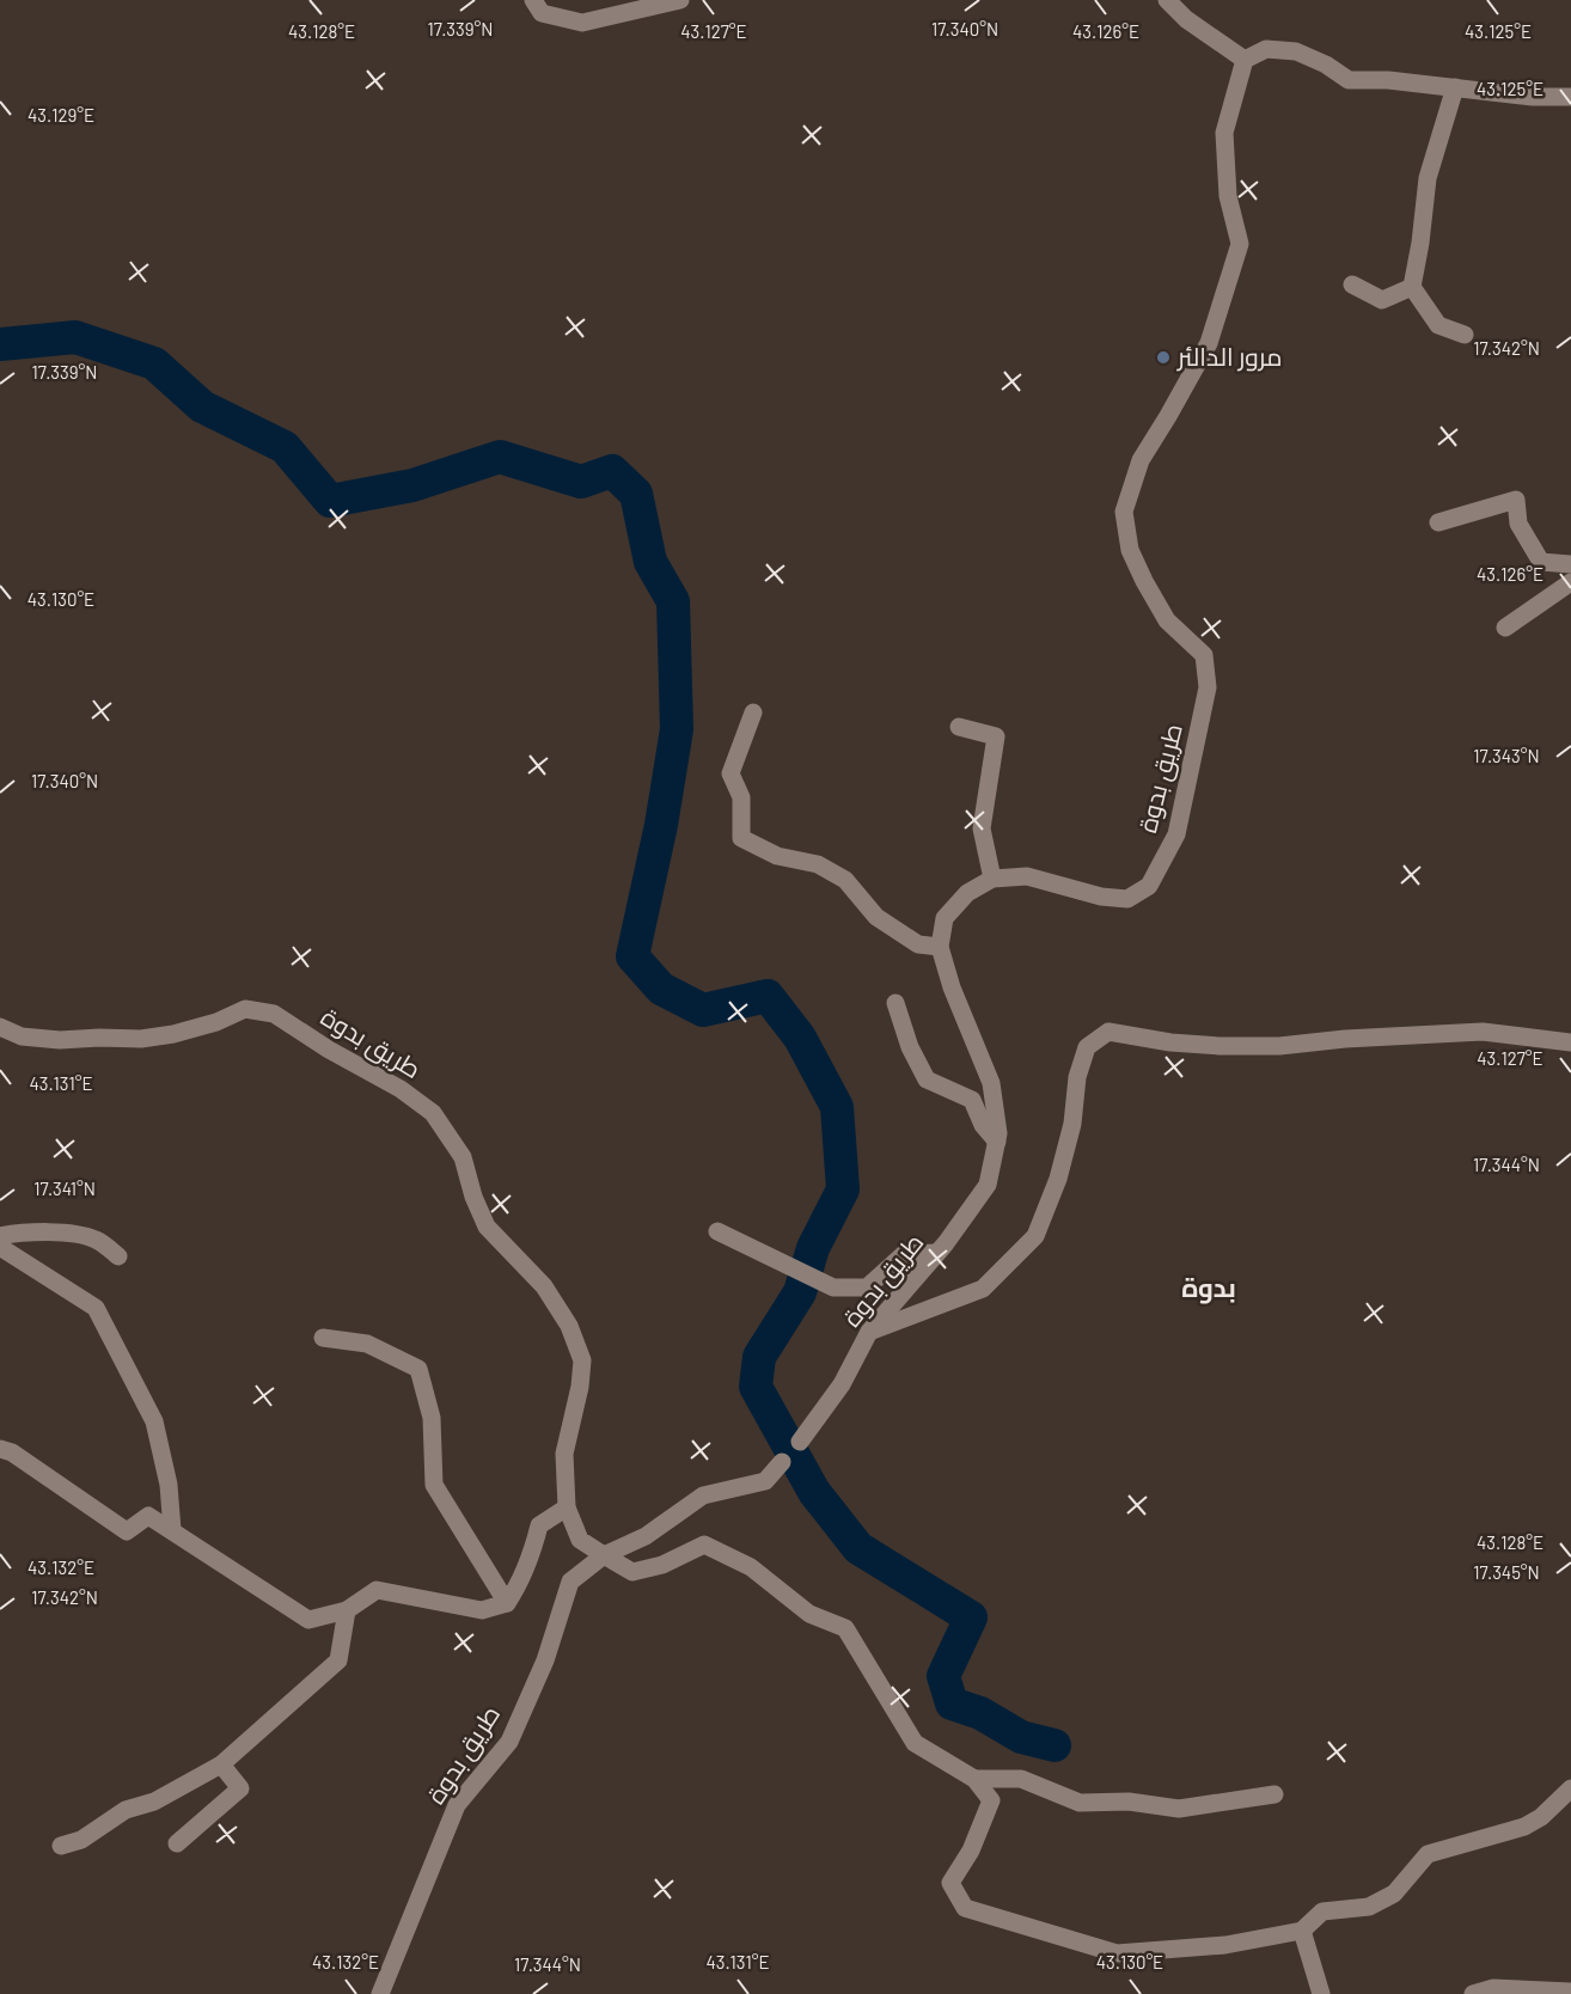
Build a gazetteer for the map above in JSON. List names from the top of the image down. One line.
{"streets":{"street":["طريق بدوة"]},"districts":["بدوة"],"places":["مرور الدالئر"],"coordinates":["17.339°N","17.340°N","43.128°E","43.127°E","43.126°E","43.125°E","43.129°E","17.342°N","43.130°E","17.343°N","43.131°E","17.344°N","17.341°N","43.132°E","17.345°N"]}
